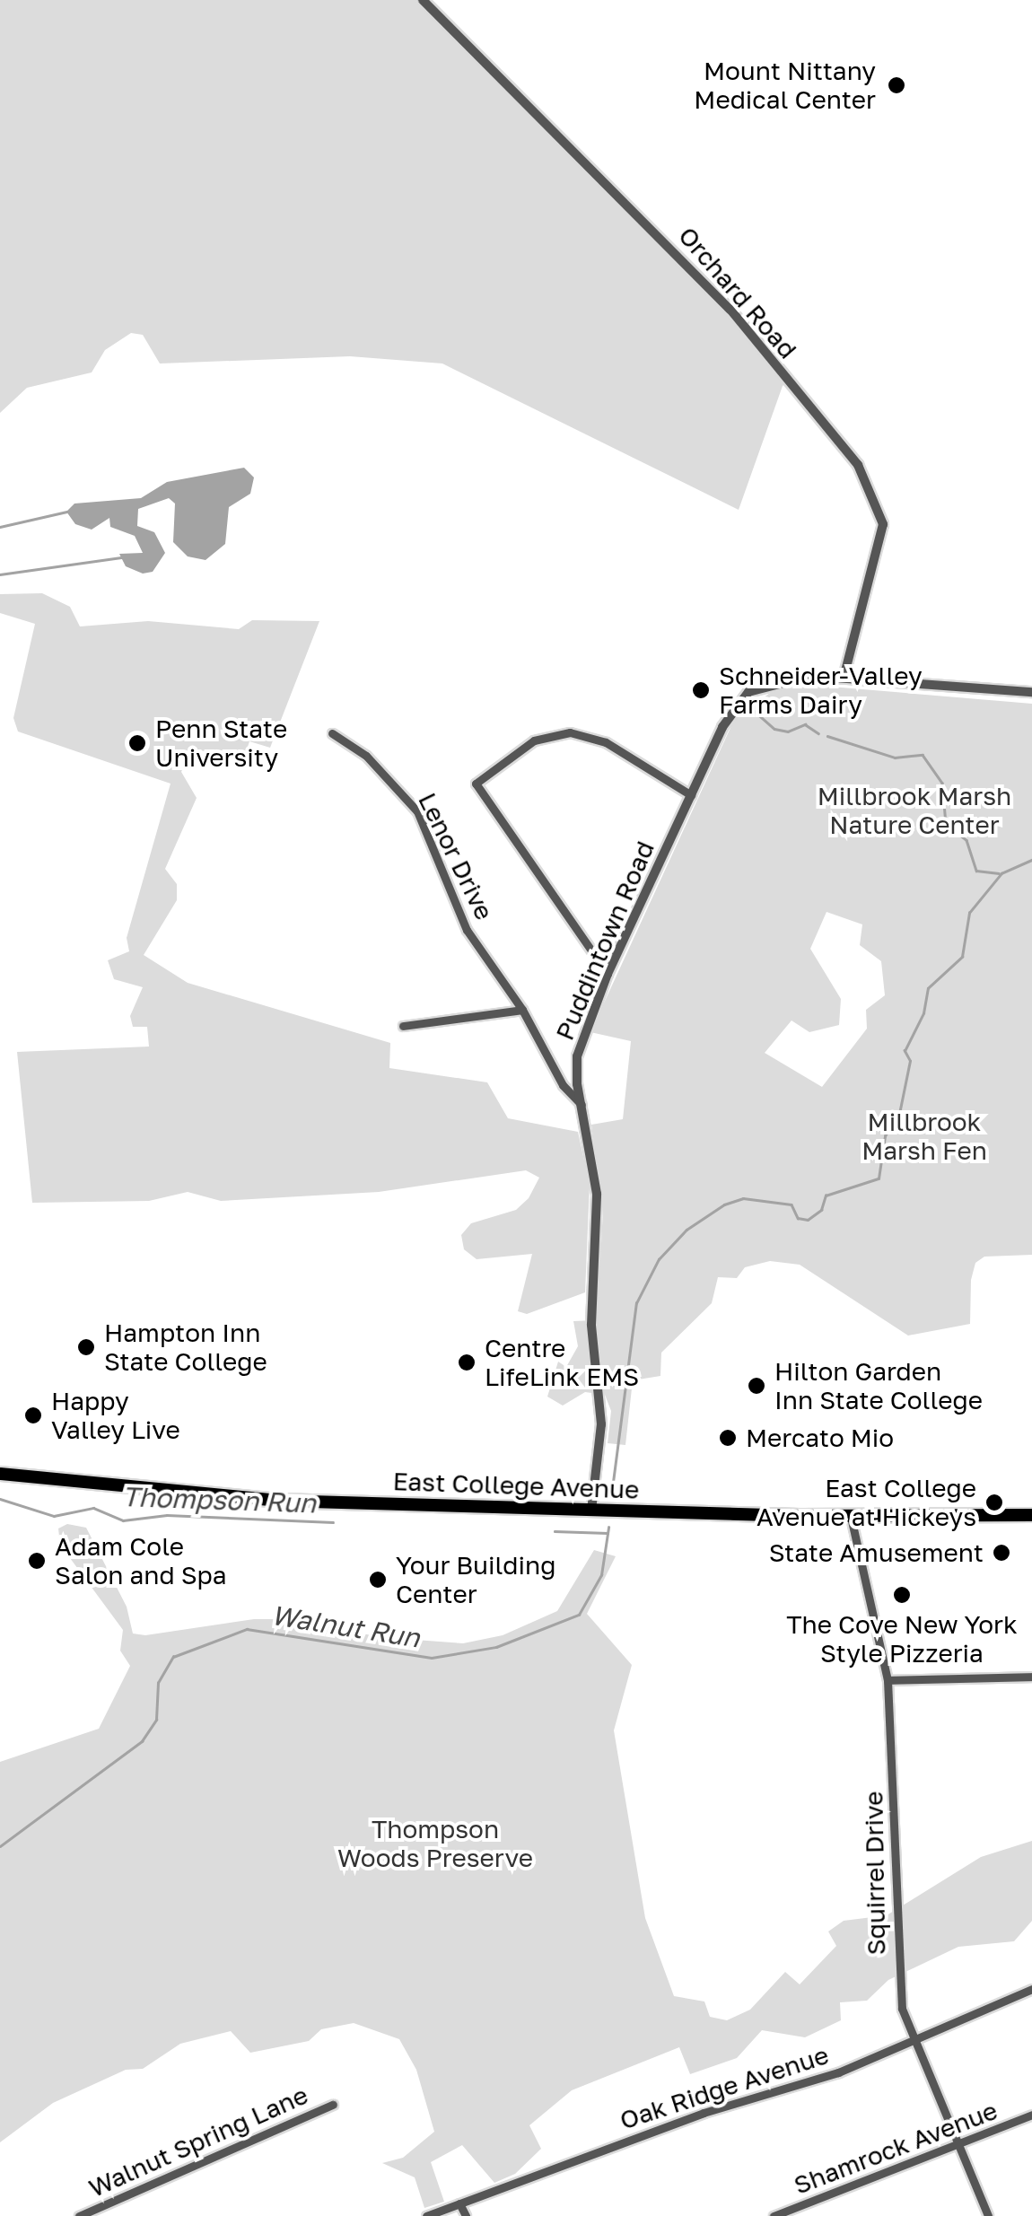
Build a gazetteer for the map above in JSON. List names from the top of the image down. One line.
{"streets":{"main road":["East College Avenue"],"street":["Orchard Road","Lenor Drive","Puddintown Road","Squirrel Drive","Oak Ridge Avenue","Walnut Spring Lane","Shamrock Avenue"]},"crossings":[["Orchard Road","Puddintown Road"],["Lenor Drive","Puddintown Road"],["Puddintown Road","East College Avenue"],["East College Avenue","Squirrel Drive"],["Squirrel Drive","Oak Ridge Avenue"],["Squirrel Drive","Shamrock Avenue"]],"water":["Thompson Run","Walnut Run"],"parks":["Millbrook Marsh Nature Center","Millbrook Marsh Fen","Thompson Woods Preserve"],"places":["Mount Nittany Medical Center","Schneider-Valley Farms Dairy","Penn State University","Hampton Inn State College","Centre LifeLink EMS","Hilton Garden Inn State College","Happy Valley Live","Mercato Mio","East College Avenue at Hickeys","State Amusement","Adam Cole Salon and Spa","Your Building Center","The Cove New York Style Pizzeria"]}
